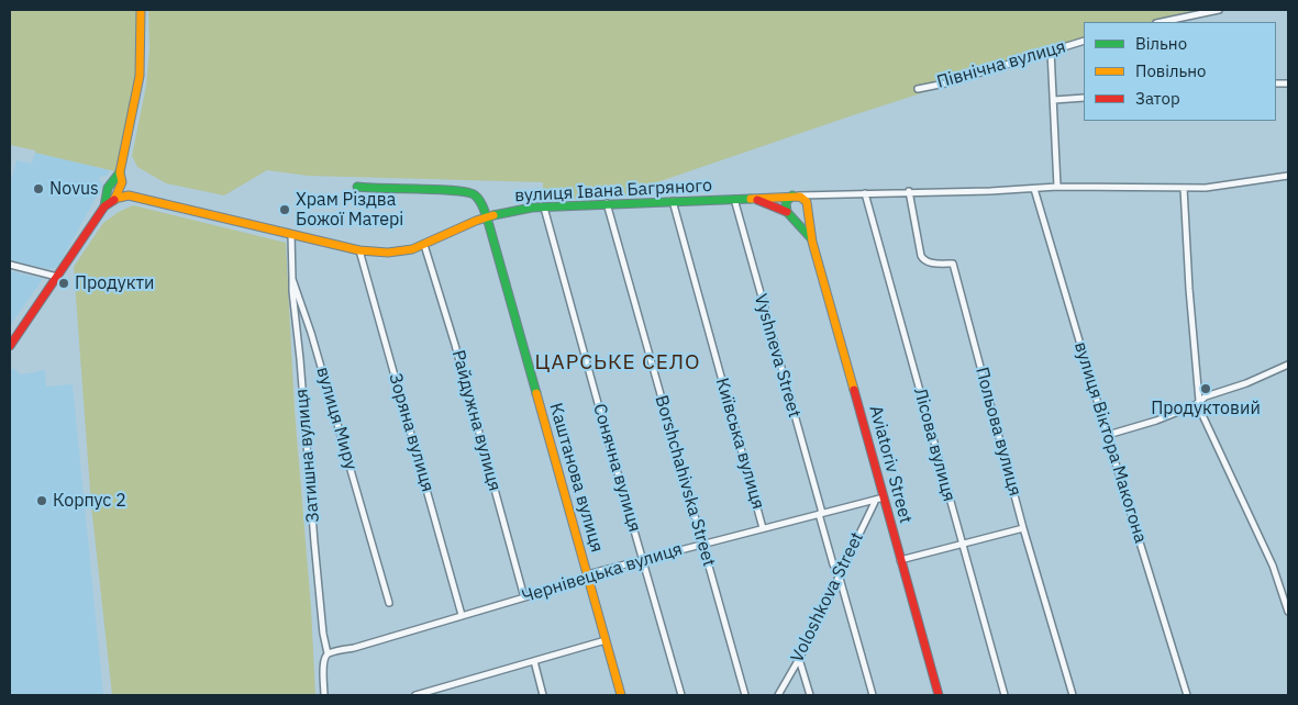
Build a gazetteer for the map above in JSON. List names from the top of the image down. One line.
{"streets":{"main road":["вулиця Івана Багряного","Aviatoriv Street","Каштанова вулиця"],"street":["Північна вулиця","Vyshneva Street","вулиця Миру","Райдужна вулиця","Польова вулиця","Зоряна вулиця","вулиця Віктора Макогона","Київська вулиця","Лісова вулиця","Затишна вулиця","Сонячна вулиця","Borshchahivska Street","Чернівецька вулиця","Voloshkova Street"]},"crossings":[["вулиця Івана Багряного","Vyshneva Street"],["вулиця Івана Багряного","вулиця Миру"],["вулиця Івана Багряного","Райдужна вулиця"],["вулиця Івана Багряного","Польова вулиця"],["вулиця Івана Багряного","Зоряна вулиця"],["вулиця Івана Багряного","вулиця Віктора Макогона"],["вулиця Івана Багряного","Київська вулиця"],["вулиця Івана Багряного","Лісова вулиця"],["вулиця Івана Багряного","Aviatoriv Street"],["вулиця Івана Багряного","Сонячна вулиця"],["вулиця Івана Багряного","Каштанова вулиця"],["вулиця Івана Багряного","Borshchahivska Street"],["Vyshneva Street","Чернівецька вулиця"],["Vyshneva Street","Voloshkova Street"],["вулиця Миру","Затишна вулиця"],["Райдужна вулиця","Чернівецька вулиця"],["Зоряна вулиця","Чернівецька вулиця"],["Київська вулиця","Чернівецька вулиця"],["Затишна вулиця","Чернівецька вулиця"],["Aviatoriv Street","Чернівецька вулиця"],["Aviatoriv Street","Voloshkova Street"],["Сонячна вулиця","Чернівецька вулиця"],["Каштанова вулиця","Чернівецька вулиця"],["Borshchahivska Street","Чернівецька вулиця"],["Чернівецька вулиця","Voloshkova Street"]],"districts":["ЦАРСЬКЕ СЕЛО"],"places":["Novus","Храм Різдва Божої Матері","Продукти","Продуктовий","Корпус 2"],"legend":["Вільно","Повільно","Затор"]}
